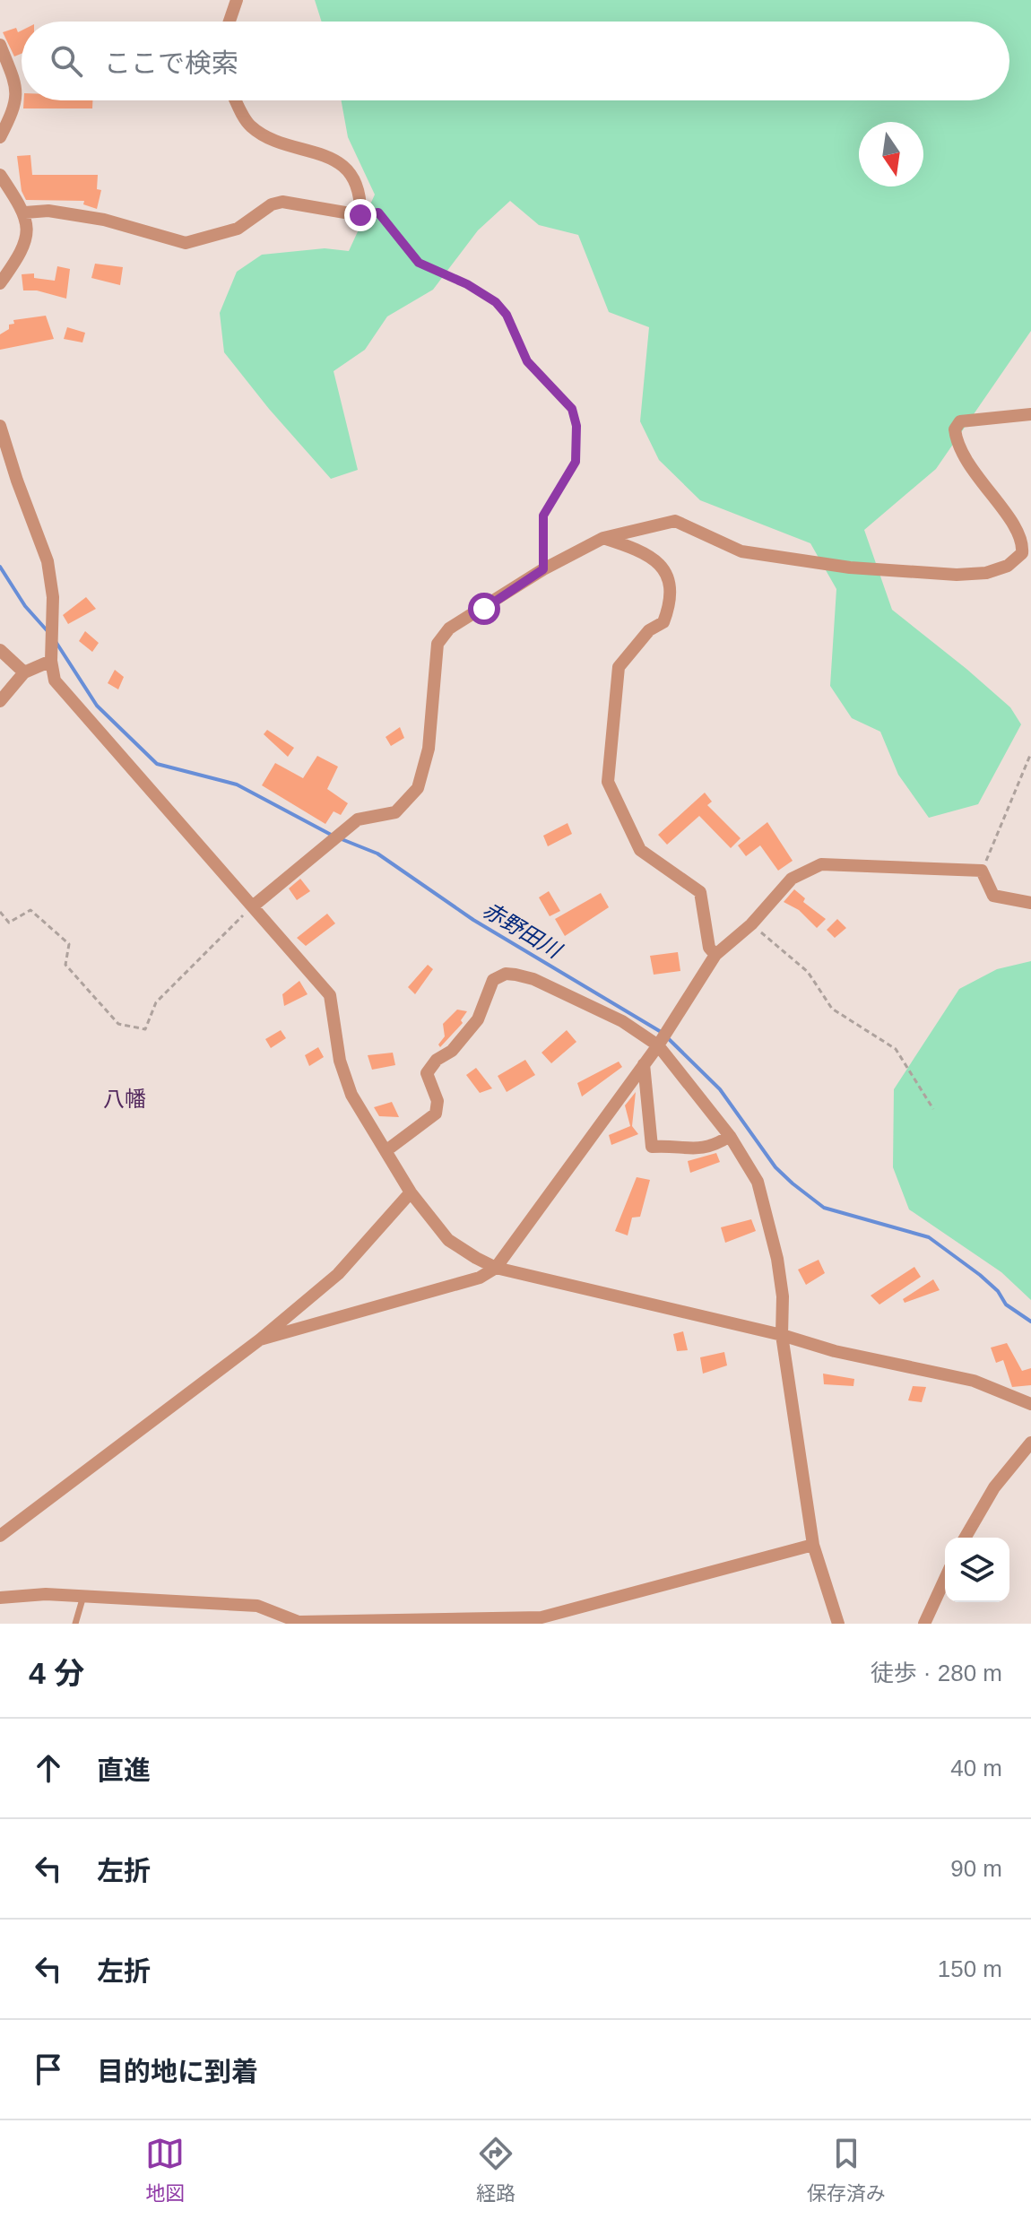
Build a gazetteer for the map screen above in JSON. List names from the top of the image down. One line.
{"districts":["八幡"],"water":["赤野田川"],"north":"bottom","page":{"search":"ここで検索","heading":["4 分","徒歩 · 280 m"],"list":[["直進","40 m"],["左折","90 m"],["左折","150 m"],"目的地に到着"],"nav":["地図","経路","保存済み"]}}
